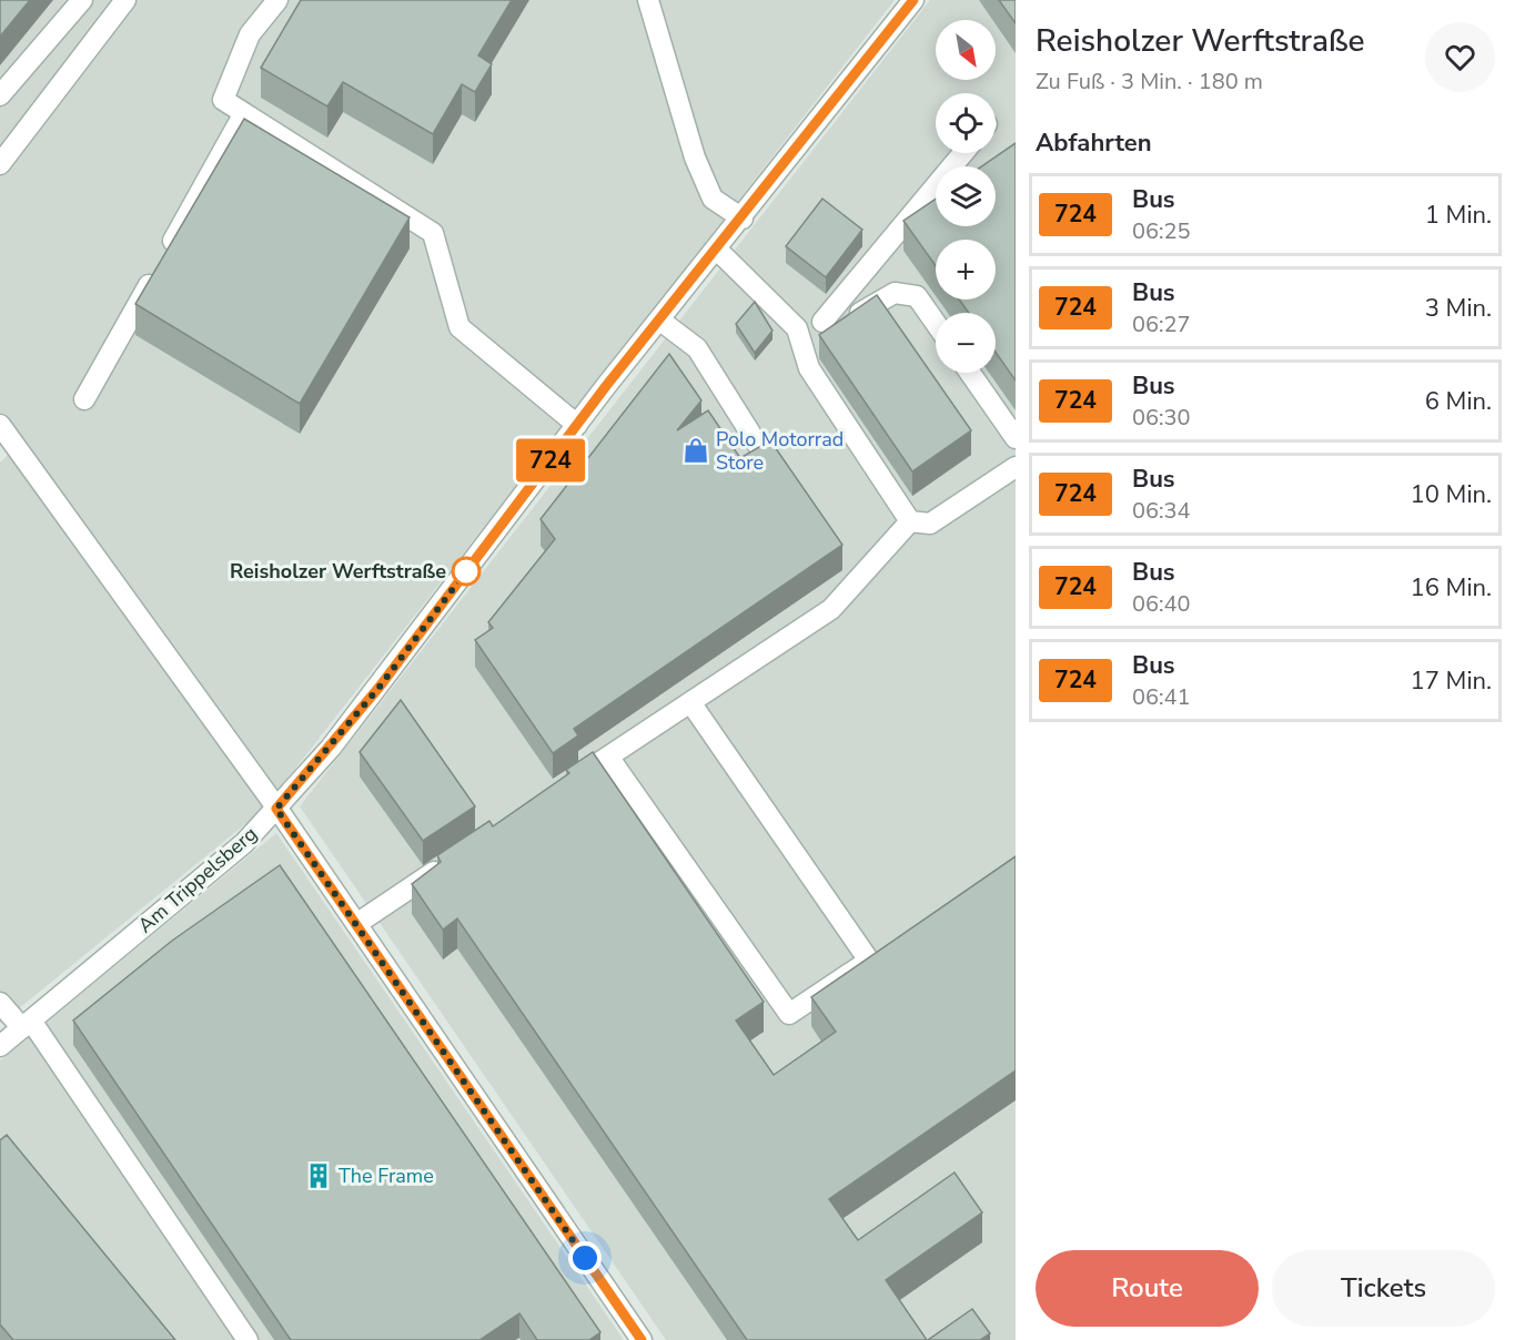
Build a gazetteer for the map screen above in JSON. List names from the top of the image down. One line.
{"streets":{"street":["Am Trippelsberg"]},"places":{"shop":["Polo Motorrad Store"],"other":["Reisholzer Werftstraße"],"building":["The Frame"]},"lines":["bus line 724"],"north":"bottom right","page":{"on_map":"724","heading":[["Reisholzer Werftstraße","Zu Fuß · 3 Min. · 180 m"],"Abfahrten"],"map_buttons":["+","−"],"list":[{"mark":"724","name":"Bus","note":"06:25","value":"1 Min."},{"mark":"724","name":"Bus","note":"06:27","value":"3 Min."},{"mark":"724","name":"Bus","note":"06:30","value":"6 Min."},{"mark":"724","name":"Bus","note":"06:34","value":"10 Min."},{"mark":"724","name":"Bus","note":"06:40","value":"16 Min."},{"mark":"724","name":"Bus","note":"06:41","value":"17 Min."}],"buttons":["Route","Tickets"]}}
